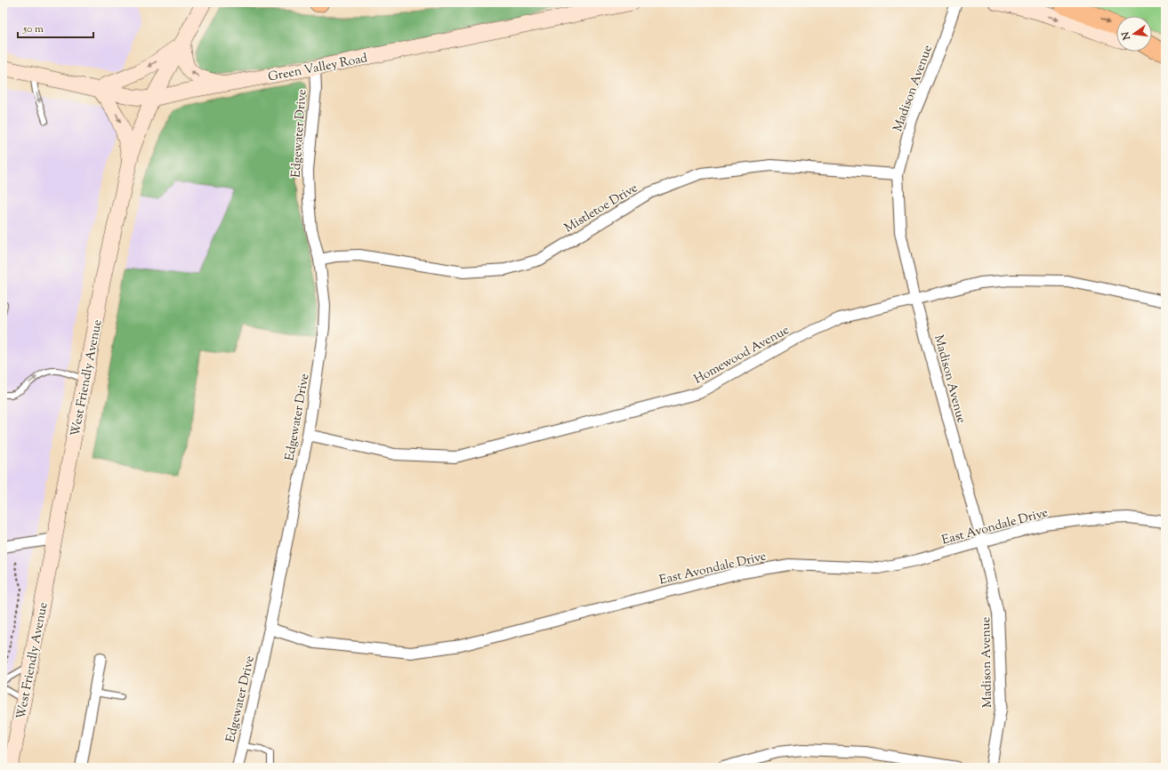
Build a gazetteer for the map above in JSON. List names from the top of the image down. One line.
{"streets":{"main road":["Green Valley Road","West Friendly Avenue"],"street":["Madison Avenue","Edgewater Drive","Mistletoe Drive","Homewood Avenue","East Avondale Drive"]},"crossings":[["Green Valley Road","Edgewater Drive"],["Green Valley Road","West Friendly Avenue"],["Madison Avenue","Mistletoe Drive"],["Madison Avenue","Homewood Avenue"],["Madison Avenue","East Avondale Drive"],["Edgewater Drive","Mistletoe Drive"],["Edgewater Drive","Homewood Avenue"],["Edgewater Drive","East Avondale Drive"]],"scale_bar":"50 m","north":"left"}
